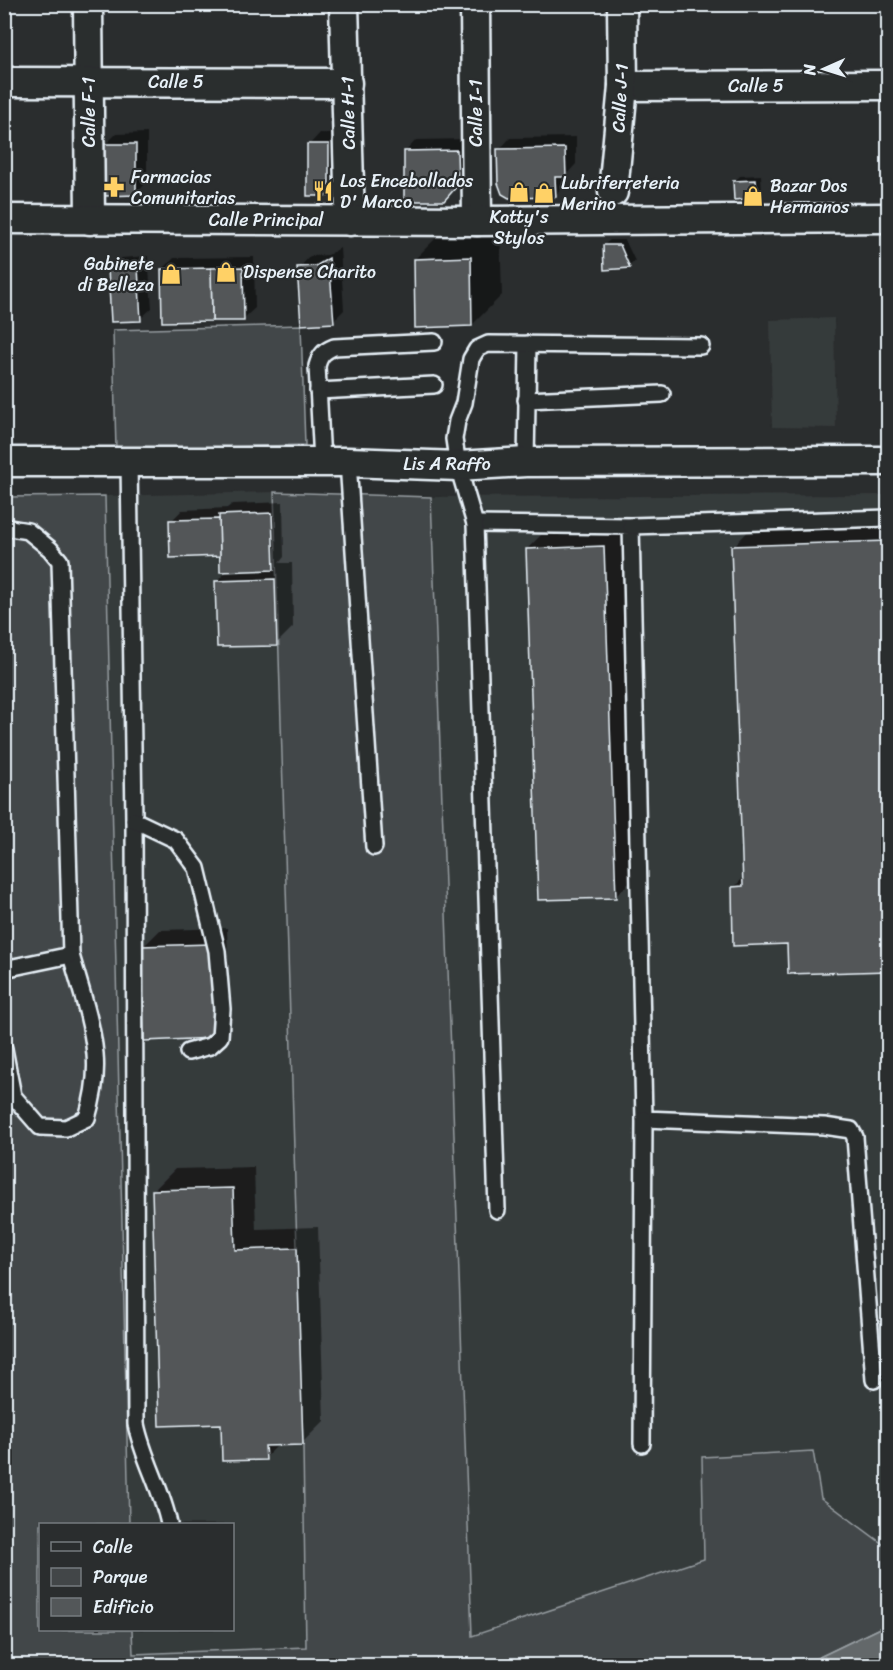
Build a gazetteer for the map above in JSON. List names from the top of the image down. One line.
{"streets":{"street":["Calle 5","Calle J-1","Calle F-1","Calle H-1","Calle I-1","Calle Principal","Lis A Raffo"]},"crossings":[["Calle 5","Calle J-1"],["Calle 5","Calle F-1"],["Calle 5","Calle H-1"],["Calle F-1","Calle Principal"],["Calle H-1","Calle Principal"],["Calle I-1","Calle Principal"]],"places":{"pharmacy":["Farmacias Comunitarias"],"restaurant":["Los Encebollados D' Marco"],"shop":["Katty's Stylos","Lubriferreteria Merino","Bazar Dos Hermanos","Dispense Charito","Gabinete di Belleza"]},"legend":["Calle","Parque","Edificio"],"north":"left"}
